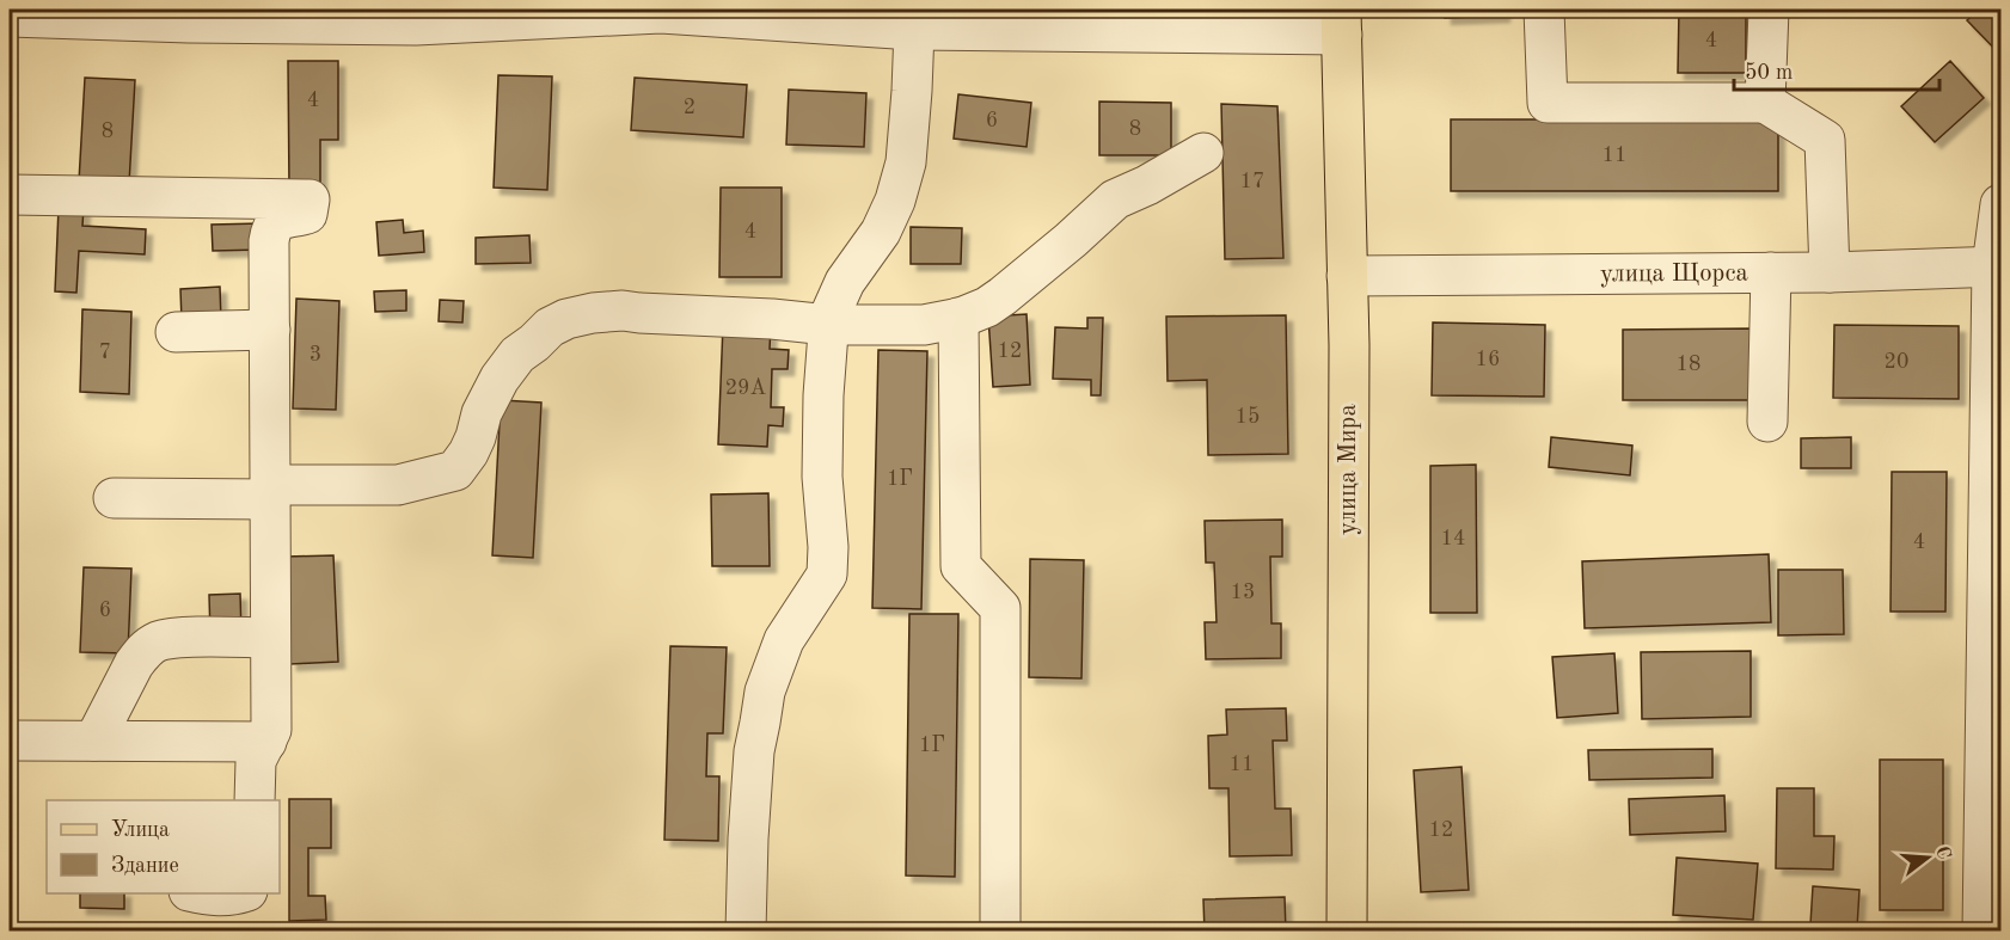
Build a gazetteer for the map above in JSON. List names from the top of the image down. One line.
{"streets":{"main road":["улица Мира"],"street":["улица Щорса"]},"crossings":[["улица Щорса","улица Мира"]],"house_numbers":["4","4","2","6","8","8","11","17","4","12","7","3","16","20","18","29А","15","1Г","14","4","13","6","1Г","11","12"],"legend":["Улица","Здание"],"scale_bar":"50 m","north":"right"}
